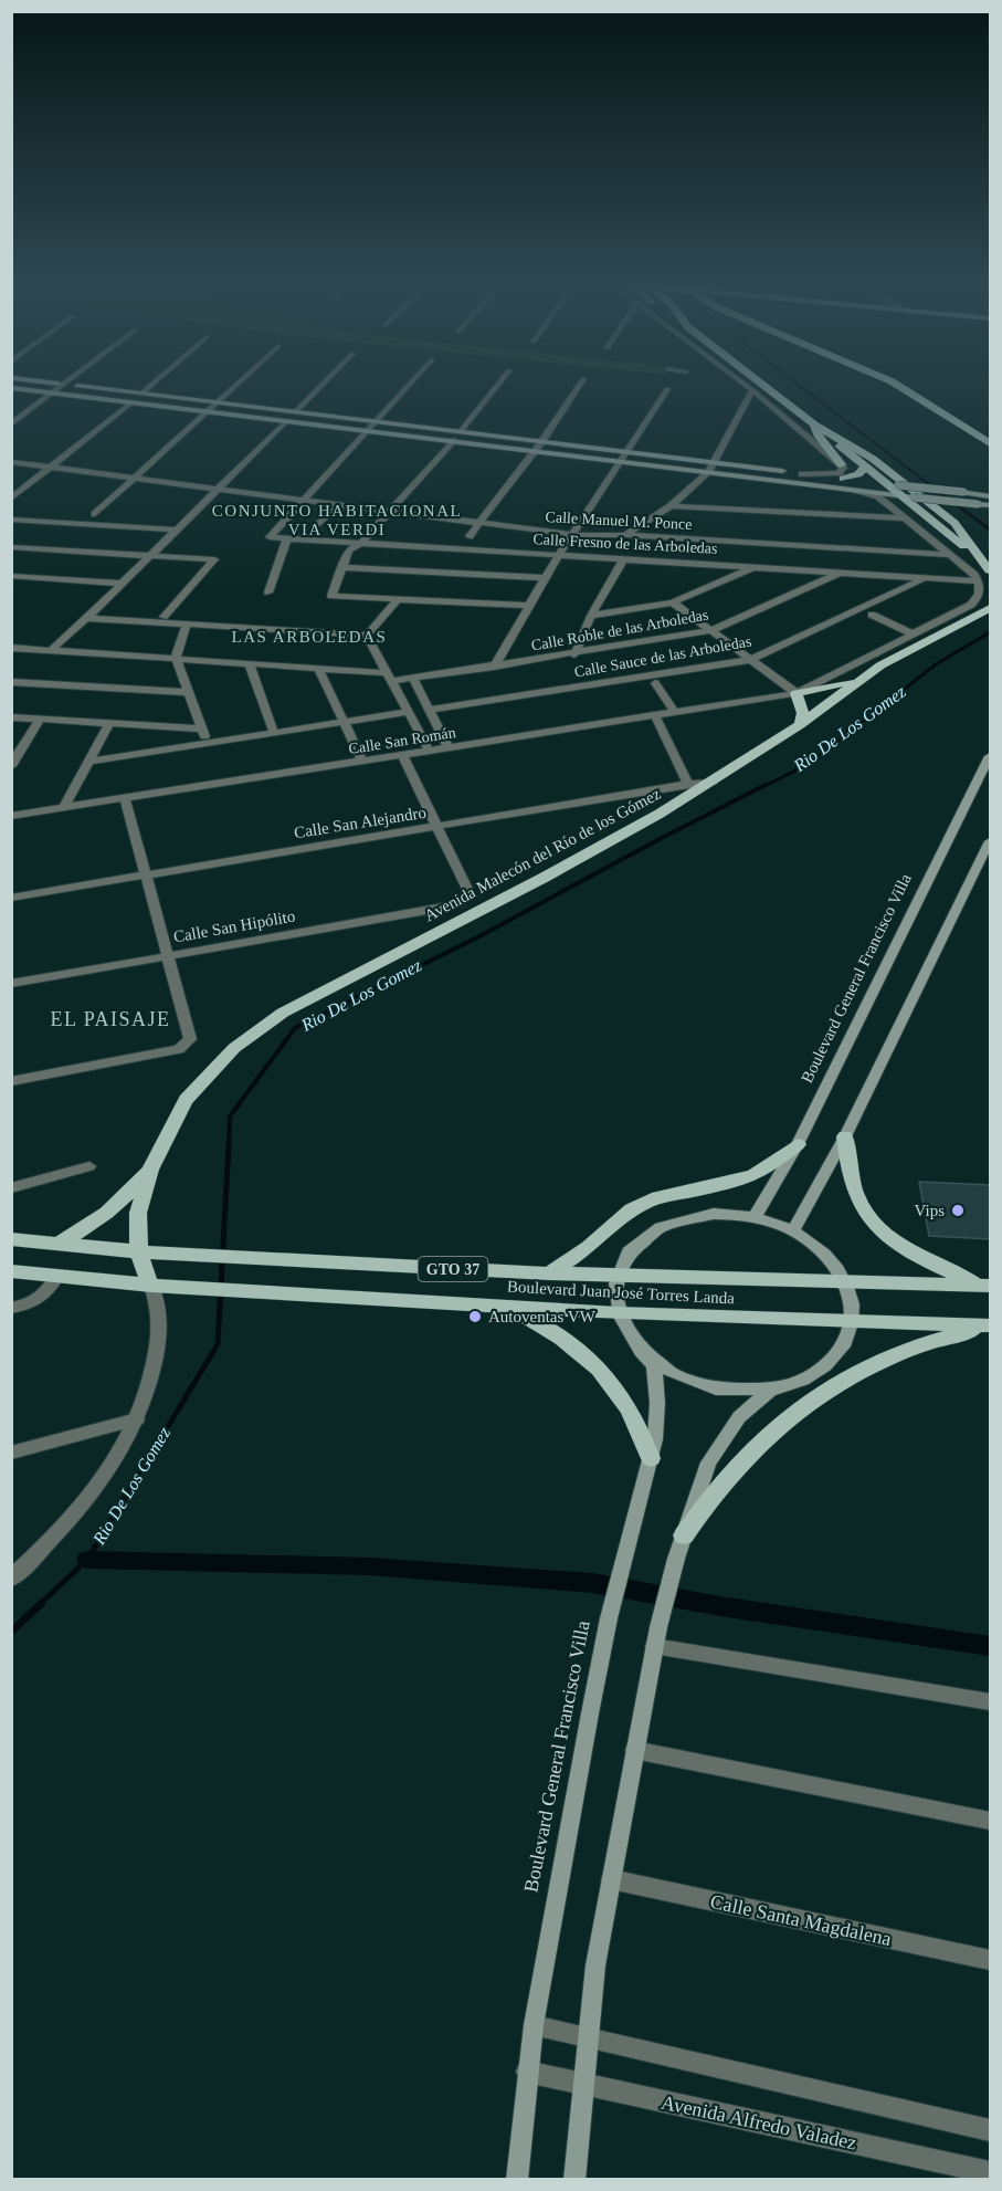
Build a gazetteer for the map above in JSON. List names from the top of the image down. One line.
{"streets":{"main road":["Avenida Malecón del Río de los Gómez","Boulevard General Francisco Villa","GTO 37","Boulevard Juan José Torres Landa"],"street":["Calle Manuel M. Ponce","Calle Fresno de las Arboledas","Calle Roble de las Arboledas","Calle Sauce de las Arboledas","Calle San Román","Calle San Alejandro","Calle San Hipólito","Calle Santa Magdalena","Avenida Alfredo Valadez"]},"crossings":[["Calle Manuel M. Ponce","Calle Fresno de las Arboledas"],["Calle Fresno de las Arboledas","Calle Roble de las Arboledas"],["Calle Fresno de las Arboledas","Calle Sauce de las Arboledas"],["Calle Fresno de las Arboledas","Calle San Román"],["Calle San Alejandro","Avenida Malecón del Río de los Gómez"],["Calle San Alejandro","Calle San Hipólito"],["Boulevard General Francisco Villa","Avenida Alfredo Valadez"]],"districts":["CONJUNTO HABITACIONAL VIA VERDI","LAS ARBOLEDAS","EL PAISAJE"],"water":["Rio De Los Gomez"],"places":["Vips","Autoventas VW"]}
